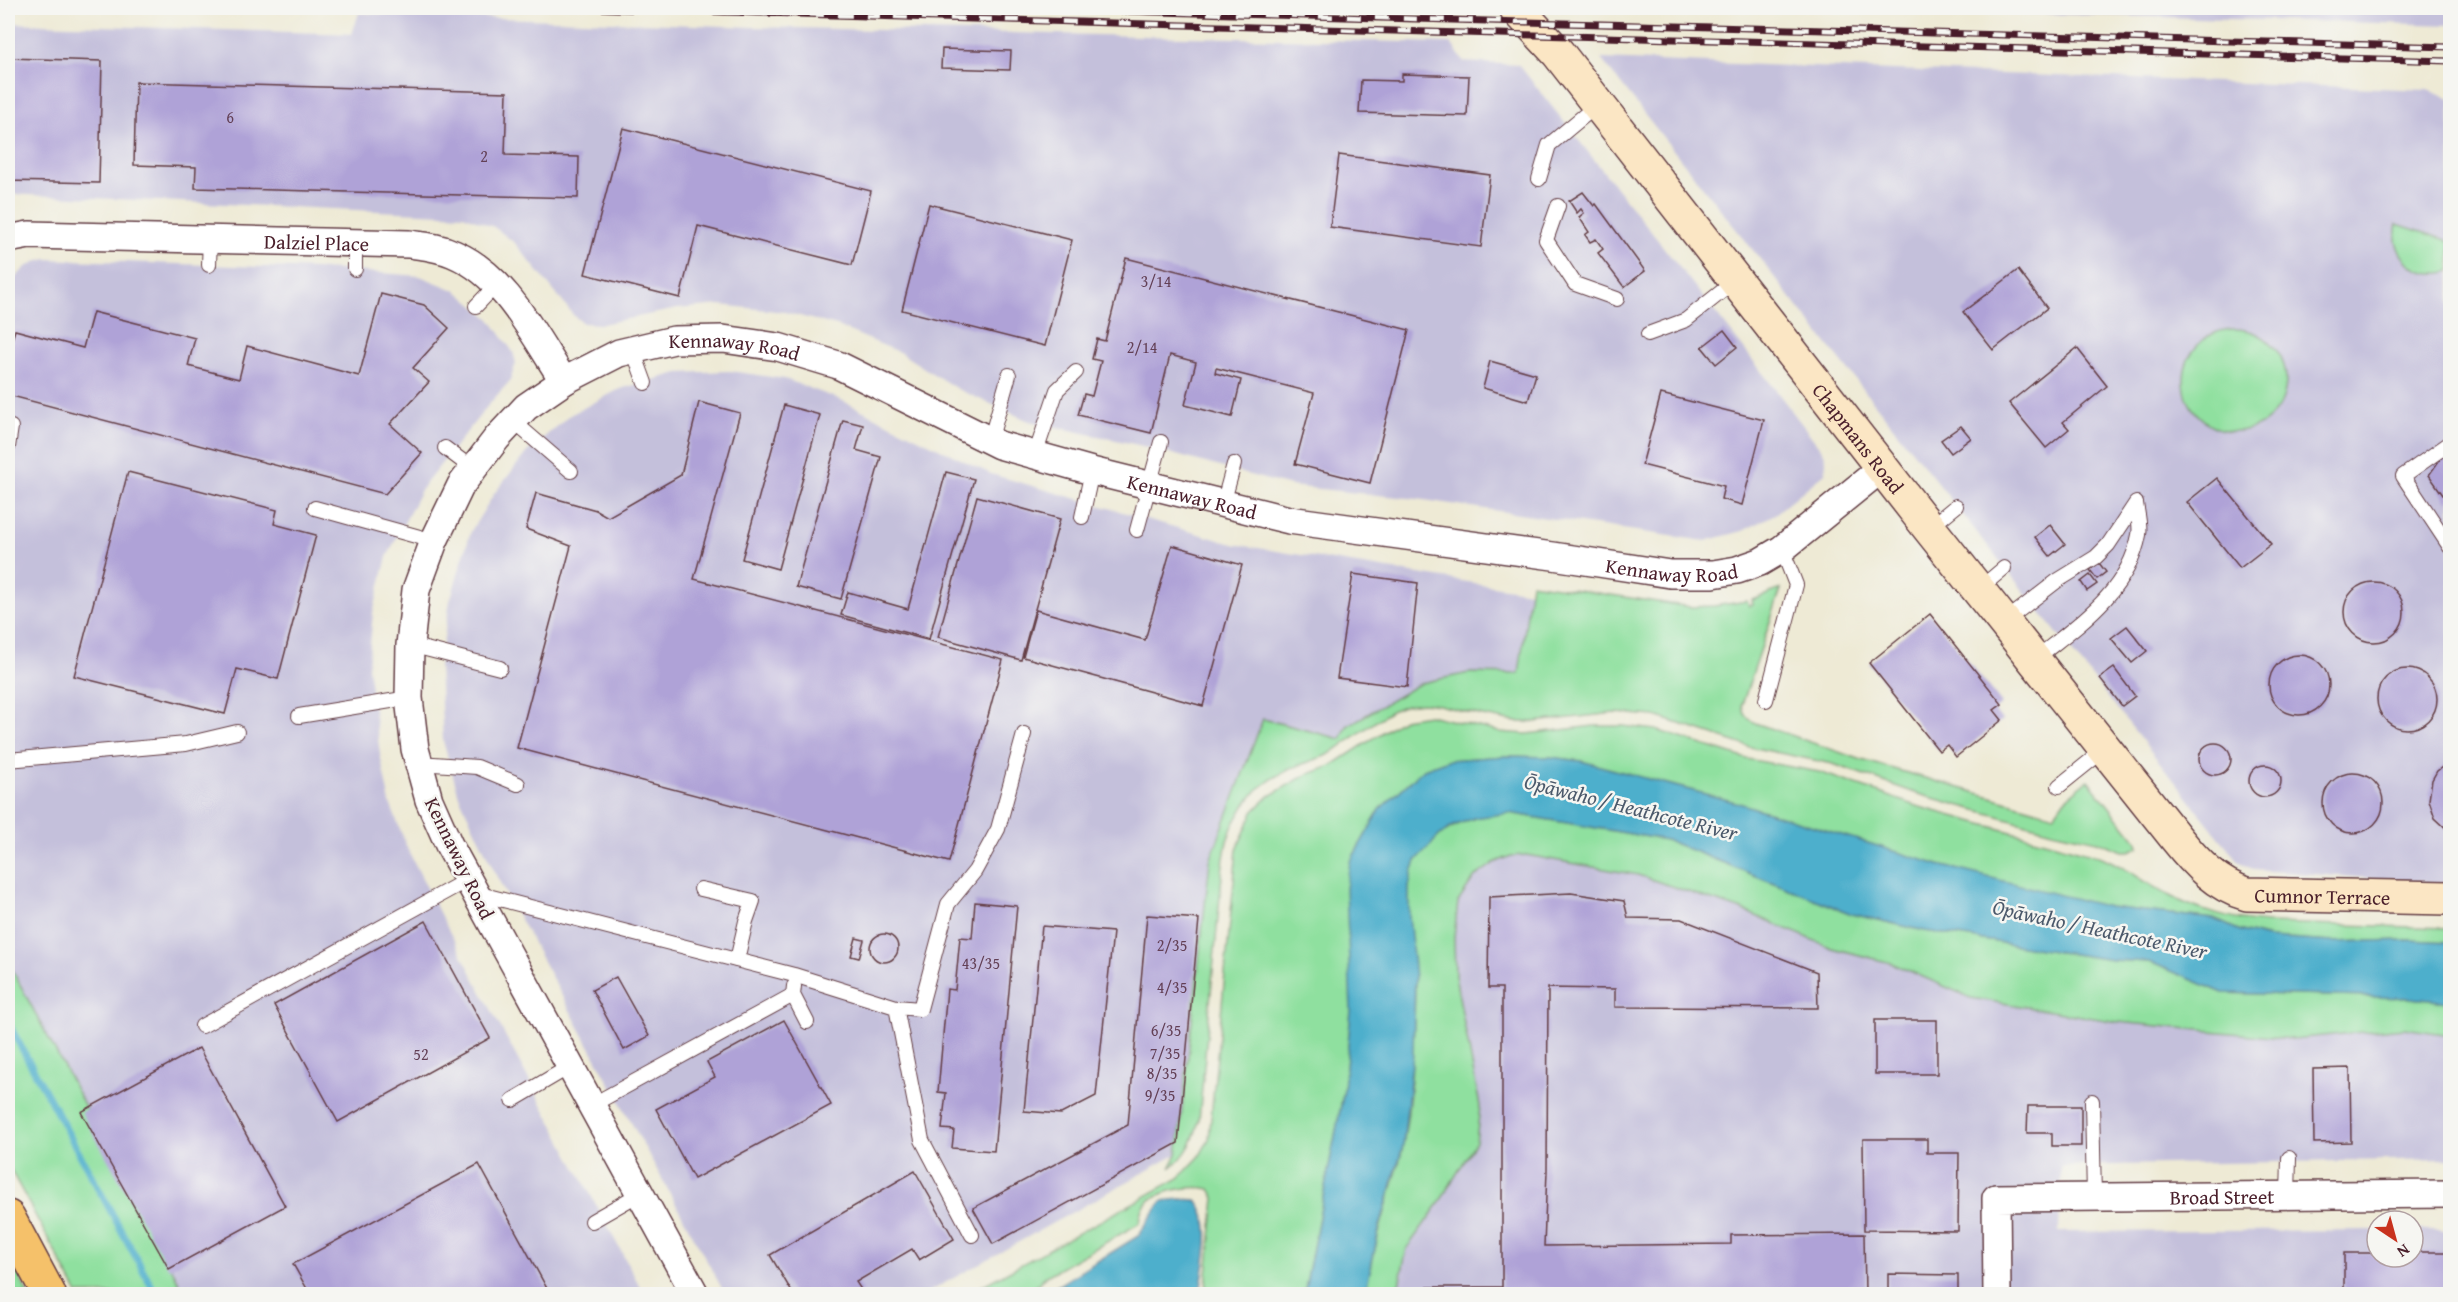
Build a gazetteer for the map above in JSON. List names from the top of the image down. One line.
{"streets":{"street":["Dalziel Place","Kennaway Road","Chapmans Road","Cumnor Terrace","Broad Street"]},"crossings":[["Dalziel Place","Kennaway Road"],["Kennaway Road","Chapmans Road"],["Chapmans Road","Cumnor Terrace"]],"water":["Ōpāwaho / Heathcote River"],"house_numbers":["6","2","3/14","2/14","2/35","43/35","4/35","6/35","7/35","52","8/35","9/35"],"north":"bottom right"}
